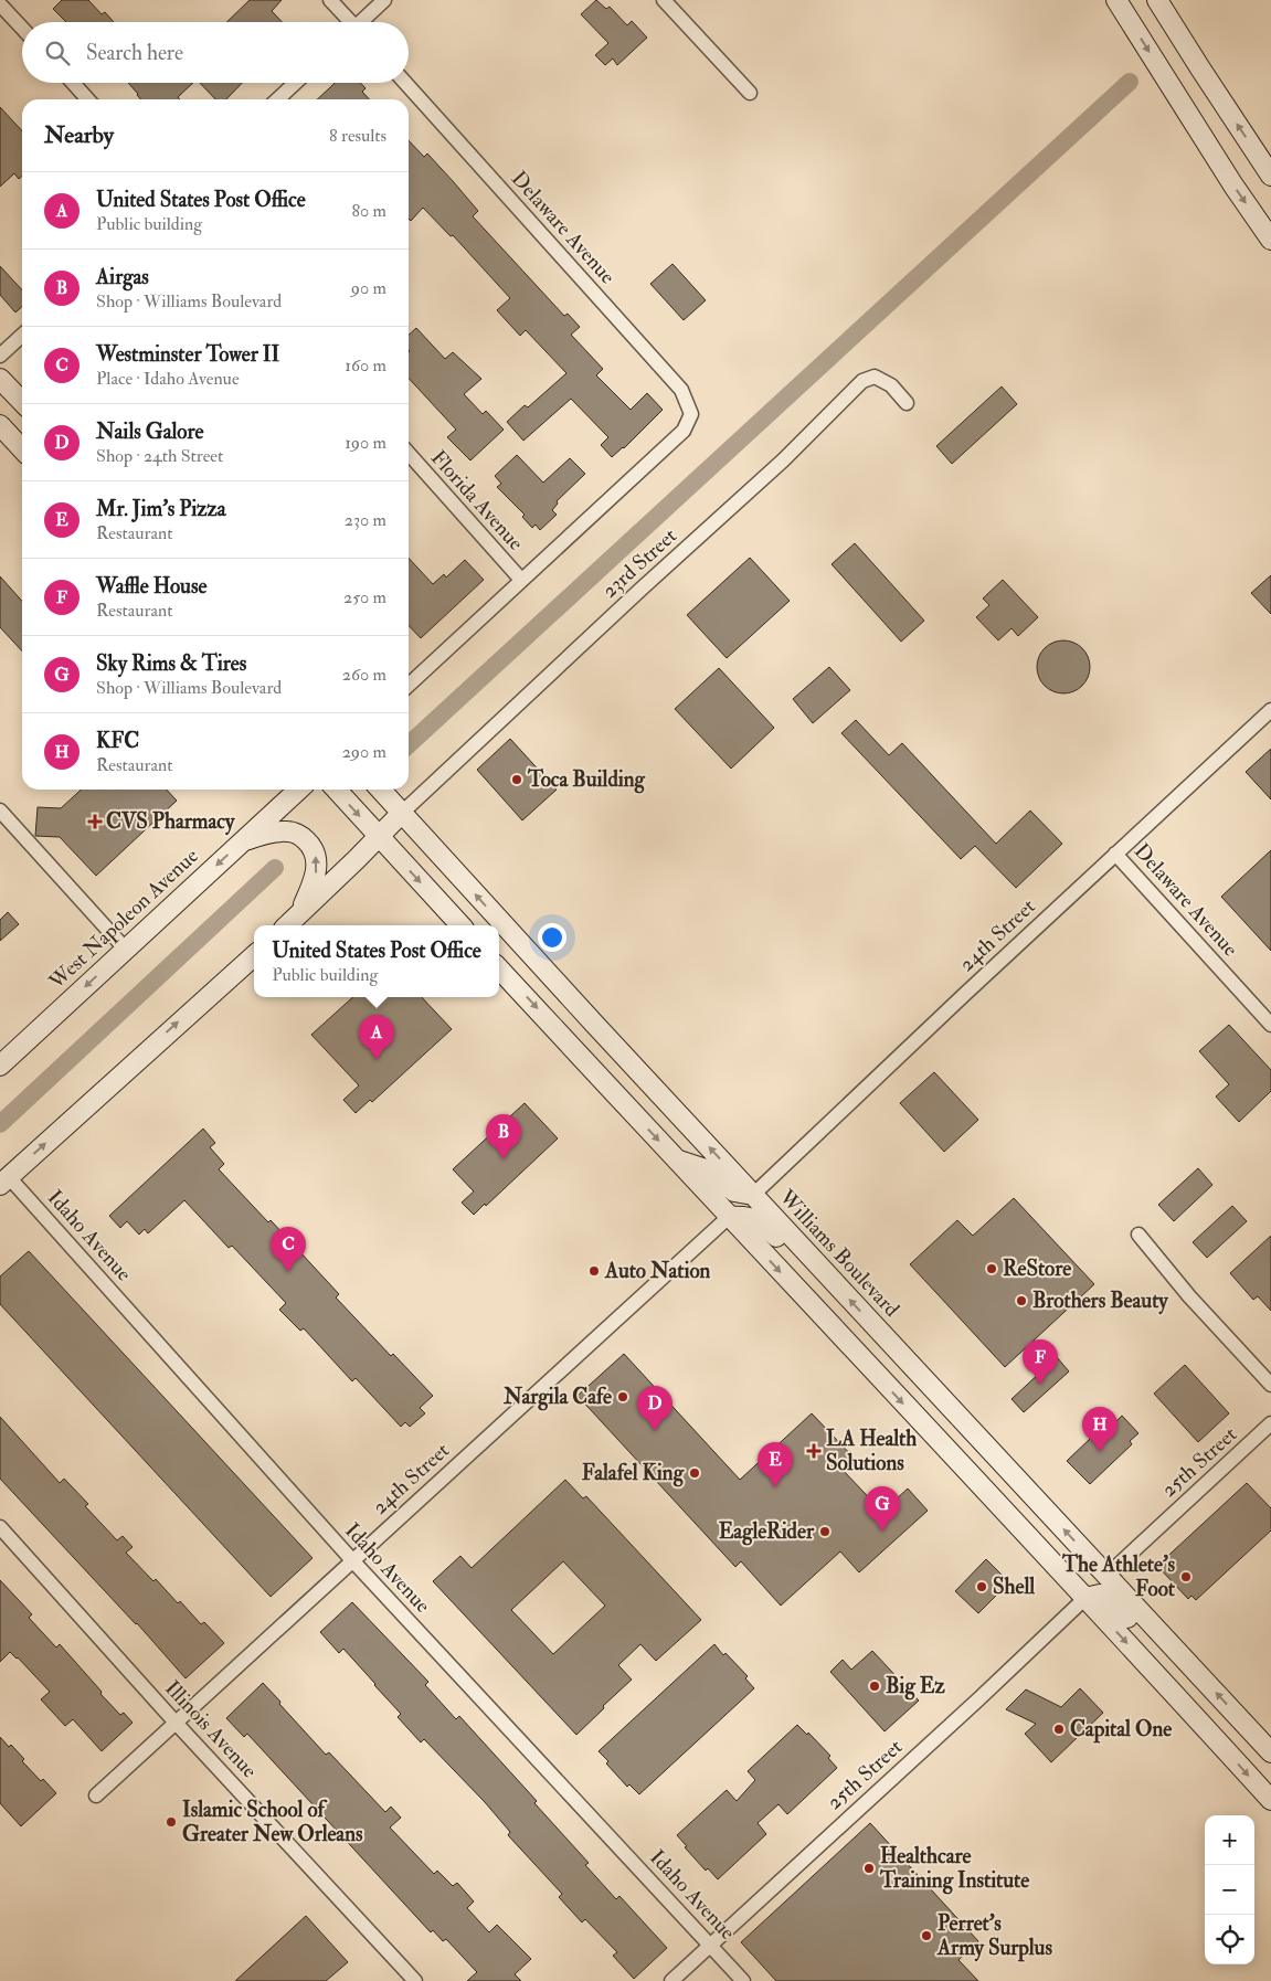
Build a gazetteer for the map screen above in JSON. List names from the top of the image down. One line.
{"streets":{"main road":["West Napoleon Avenue","Williams Boulevard"],"street":["Delaware Avenue","Florida Avenue","23rd Street","24th Street","Idaho Avenue","25th Street","Illinois Avenue"]},"crossings":[["Delaware Avenue","Florida Avenue"],["Delaware Avenue","24th Street"],["23rd Street","Williams Boulevard"],["24th Street","Idaho Avenue"],["24th Street","Williams Boulevard"],["24th Street","Illinois Avenue"],["Idaho Avenue","25th Street"],["Williams Boulevard","25th Street"]],"places":{"other":["Toca Building","ReStore","Auto Nation","Brothers Beauty","Nargila Cafe","Falafel King","EagleRider","The Athlete's Foot","Shell","Big Ez","Capital One","Islamic School of Greater New Orleans","Healthcare Training Institute","Perret's Army Surplus"],"health":["CVS Pharmacy","LA Health Solutions"]},"page":{"search":"Search here","heading":["Nearby","8 results"],"list":[{"mark":"A","name":"United States Post Office","note":"Public building","value":"80 m"},{"mark":"B","name":"Airgas","note":"Shop · Williams Boulevard","value":"90 m"},{"mark":"C","name":"Westminster Tower II","note":"Place · Idaho Avenue","value":"160 m"},{"mark":"D","name":"Nails Galore","note":"Shop · 24th Street","value":"190 m"},{"mark":"E","name":"Mr. Jim's Pizza","note":"Restaurant","value":"230 m"},{"mark":"F","name":"Waffle House","note":"Restaurant","value":"250 m"},{"mark":"G","name":"Sky Rims & Tires","note":"Shop · Williams Boulevard","value":"260 m"},{"mark":"H","name":"KFC","note":"Restaurant","value":"290 m"}],"popup":["United States Post Office","Public building"],"pins":["A","B","C","F","D","H","E","G"],"map_buttons":["+","−"]}}
